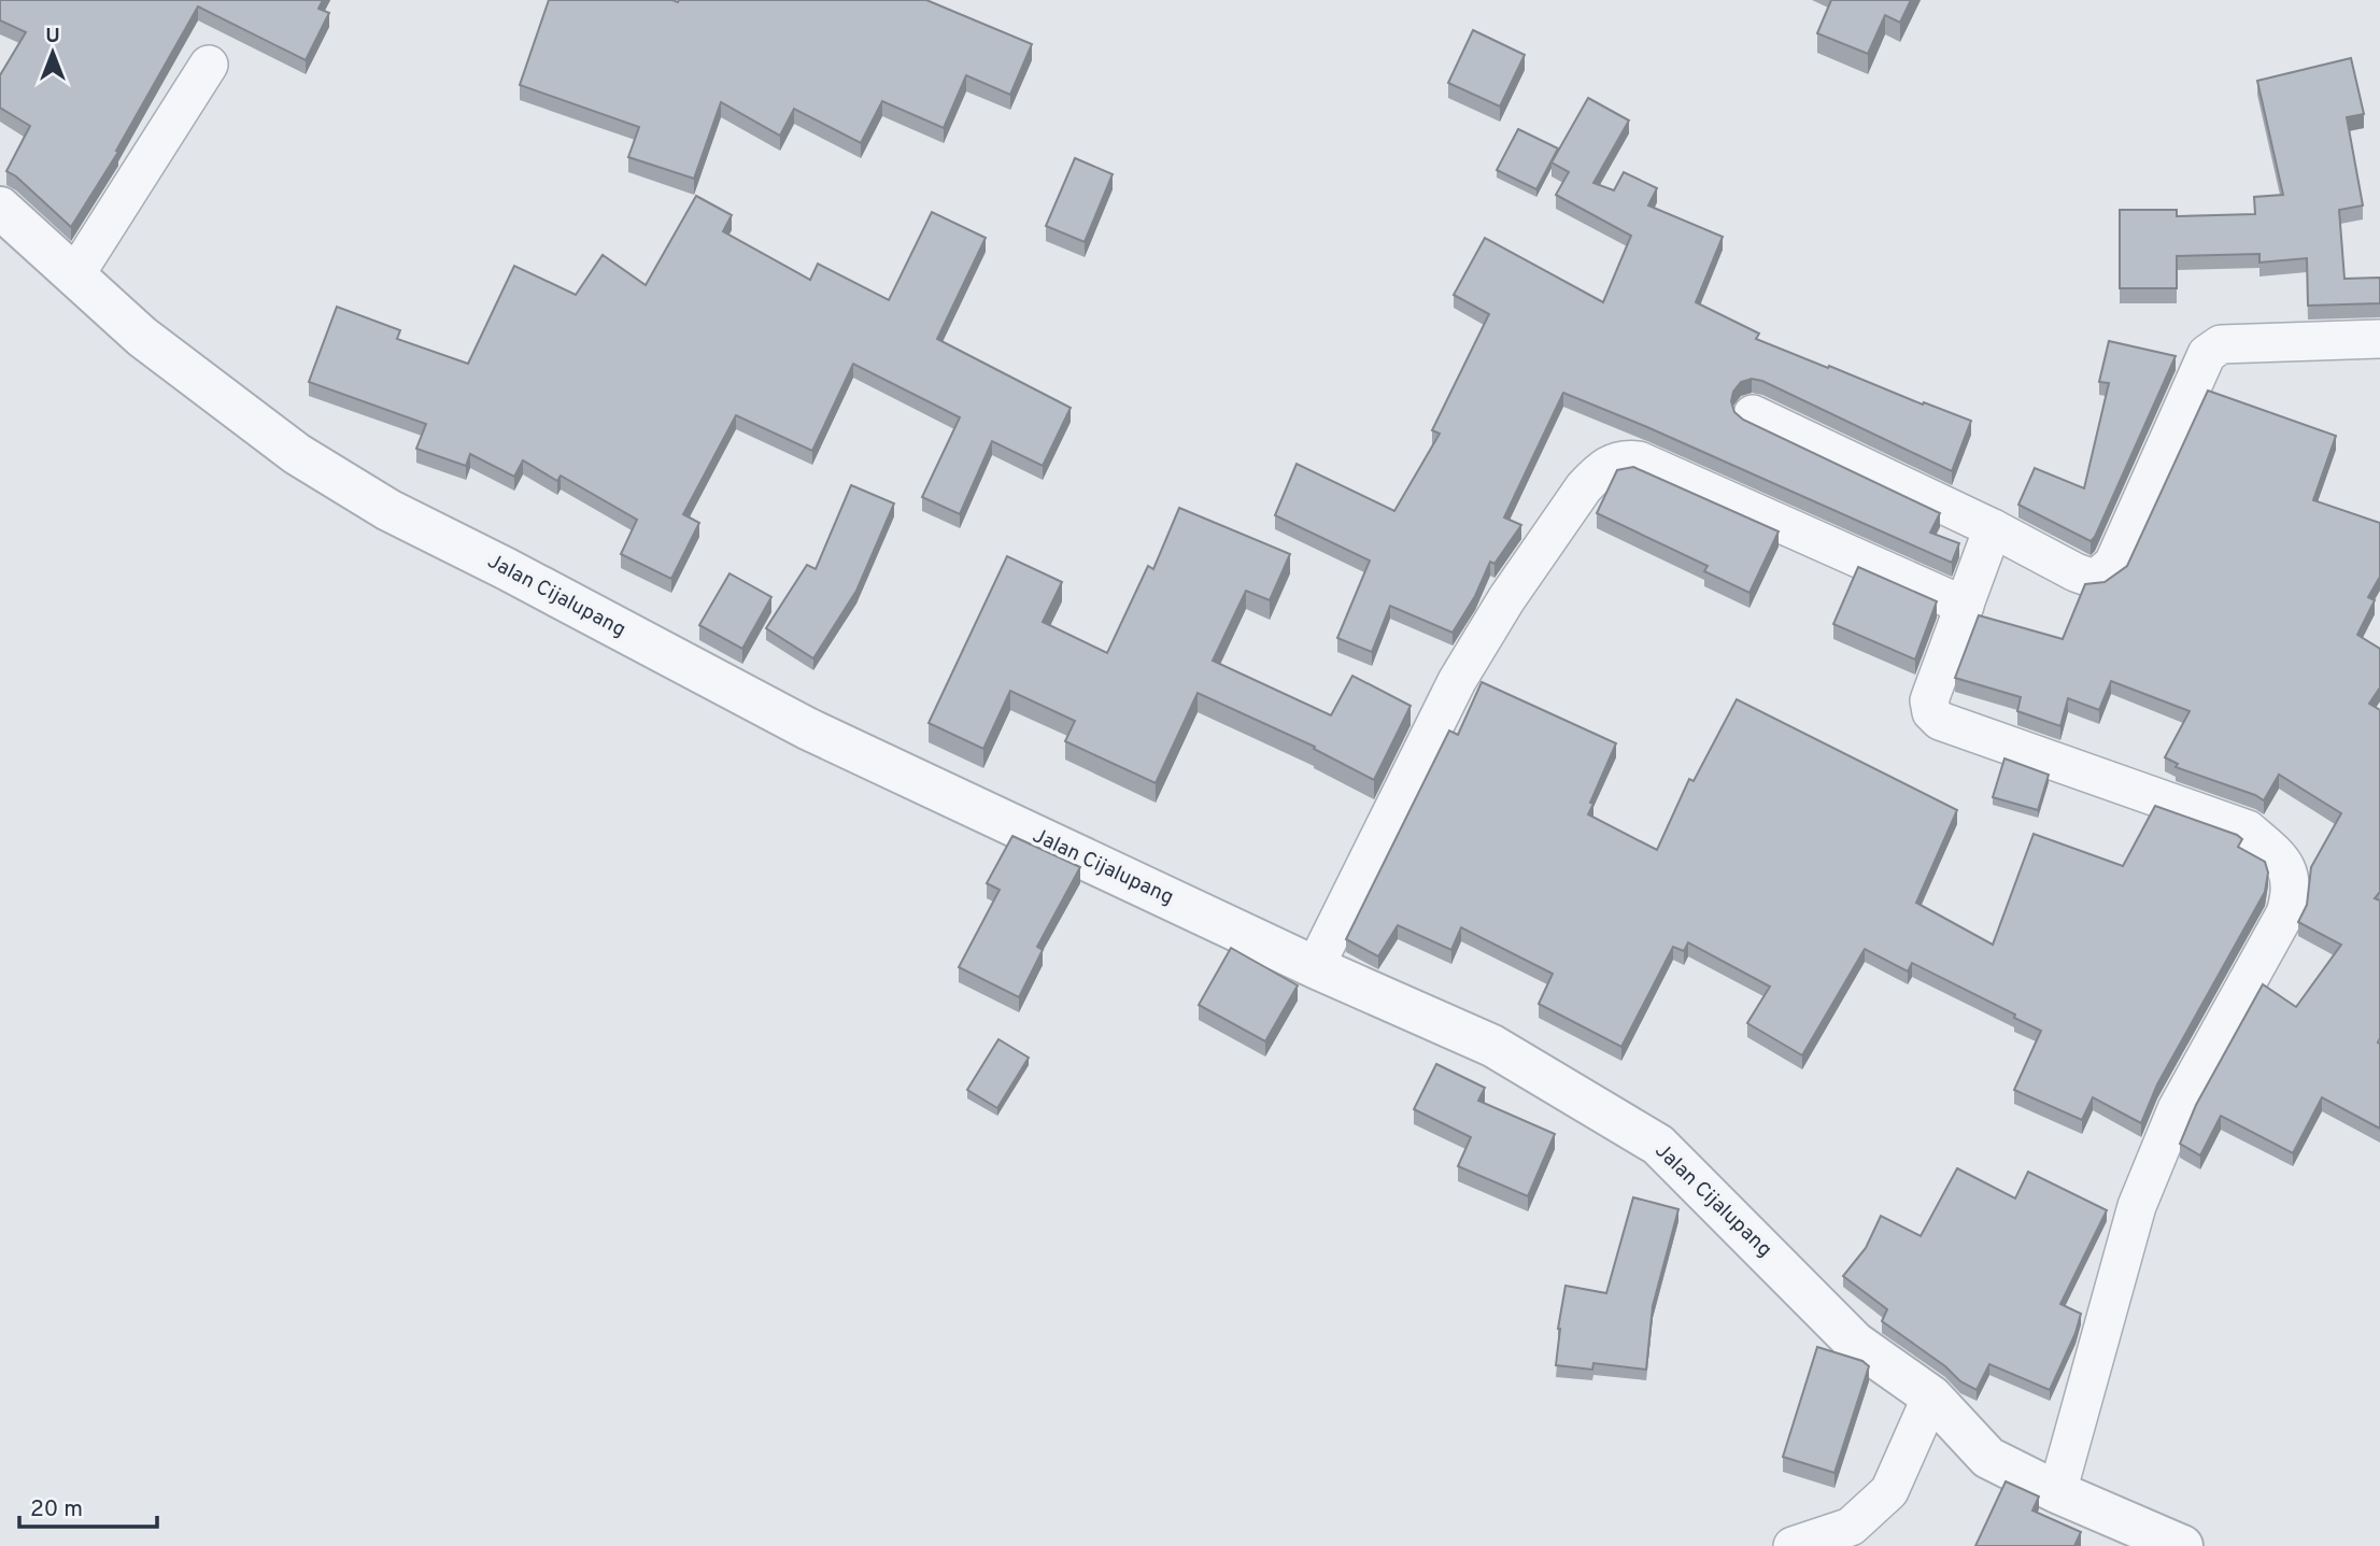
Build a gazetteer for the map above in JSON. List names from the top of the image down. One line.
{"streets":{"street":["Jalan Cijalupang"]},"scale_bar":"20 m","north":"top"}
